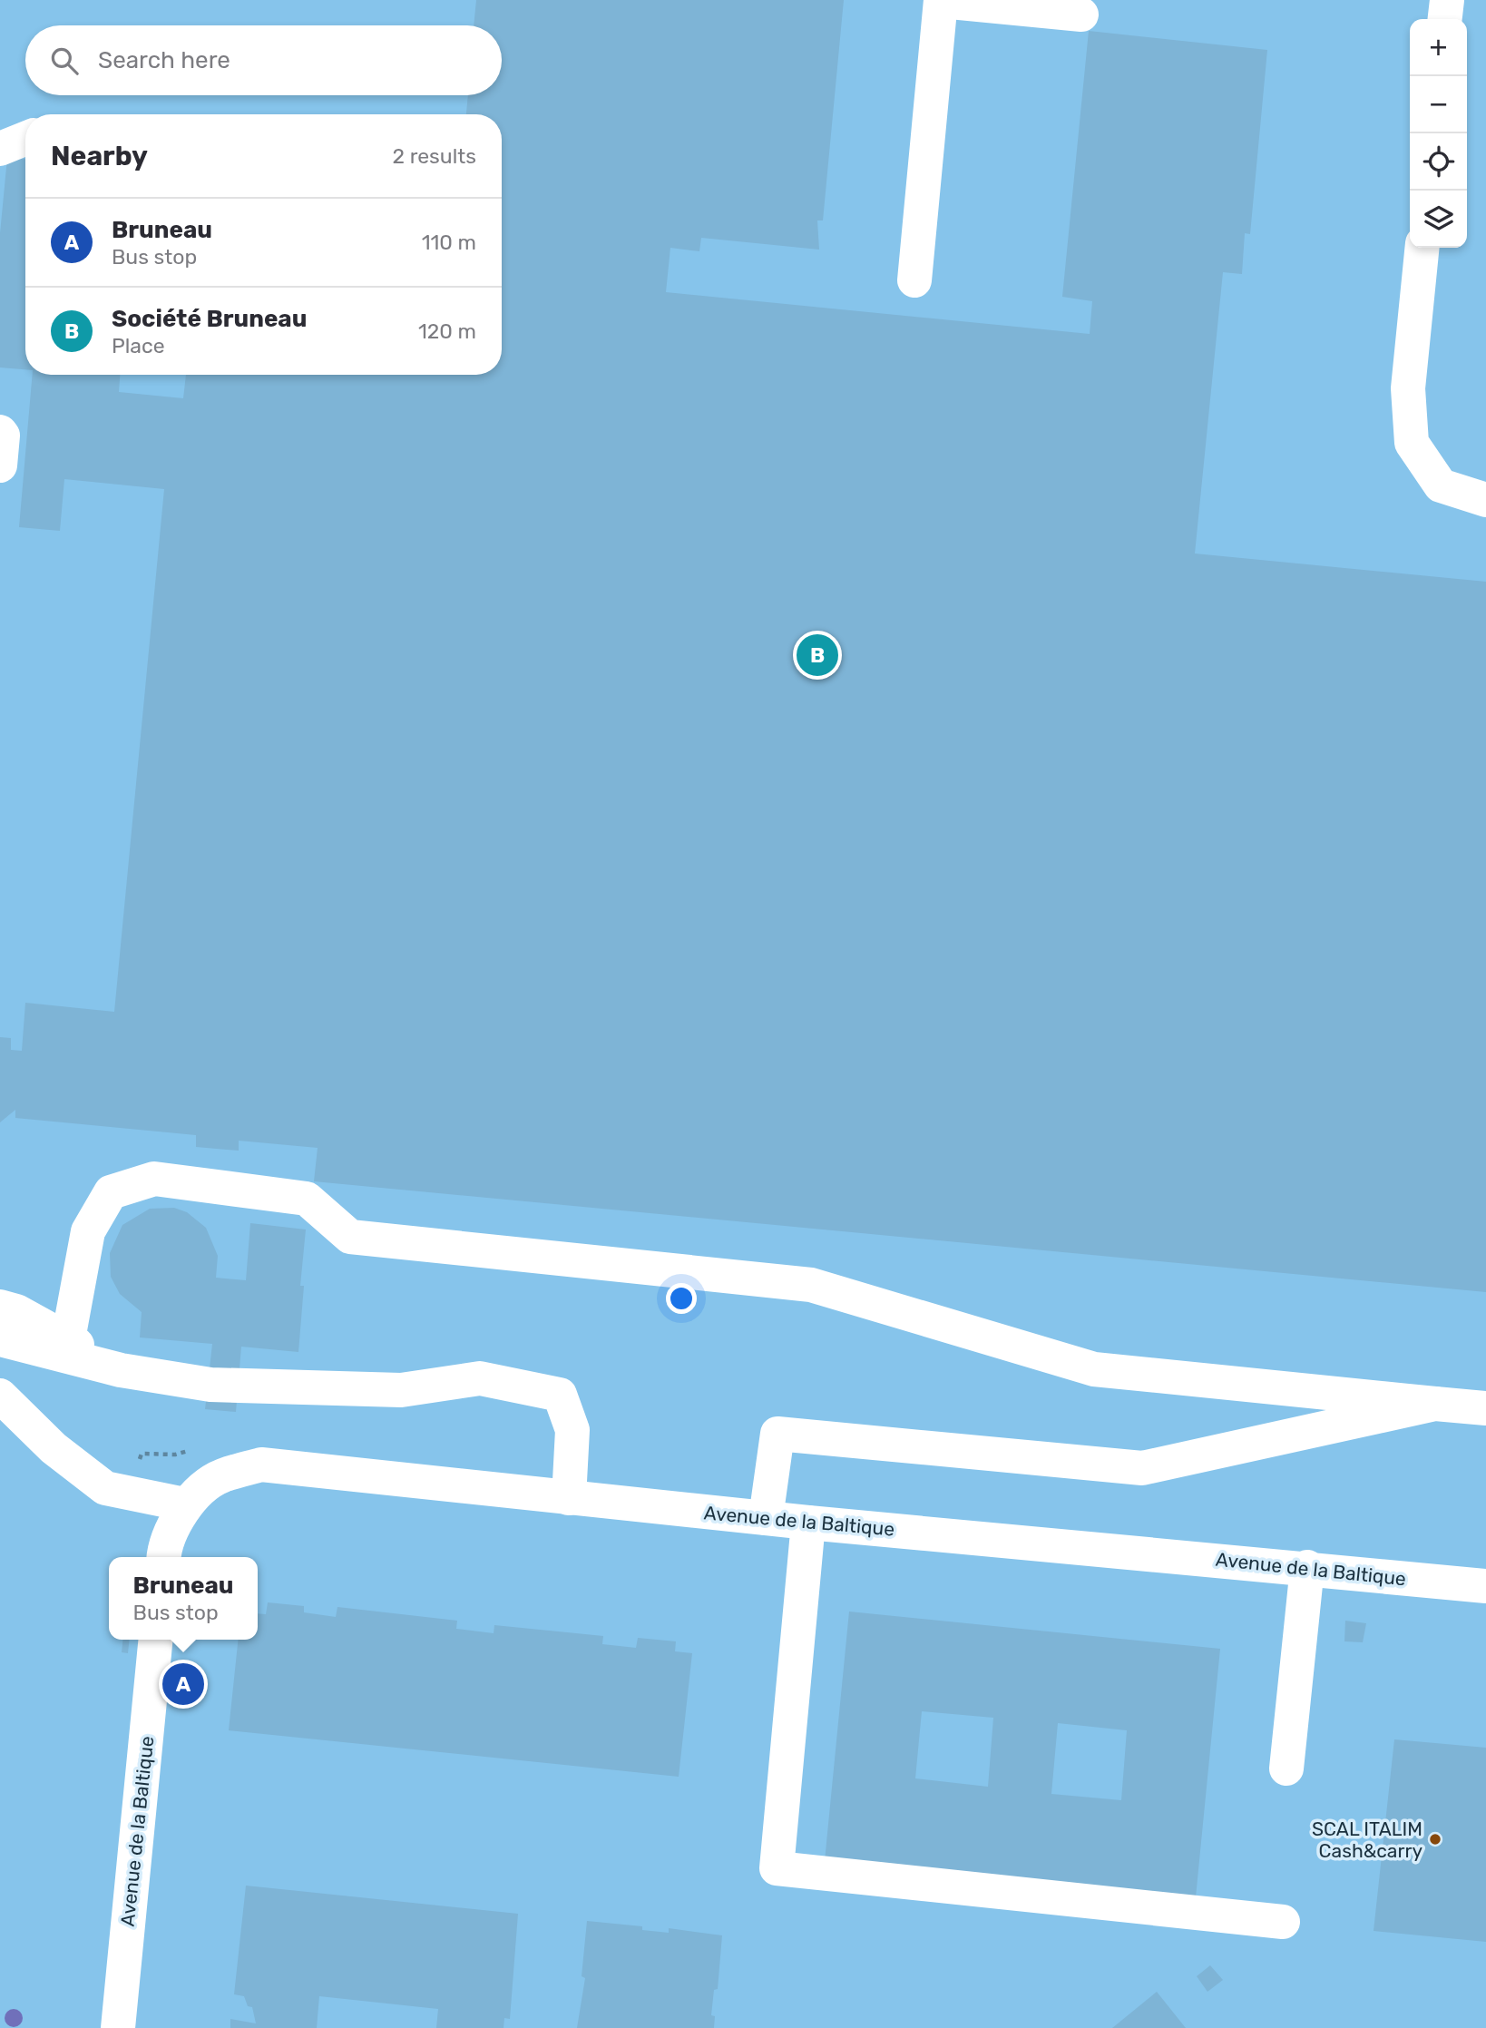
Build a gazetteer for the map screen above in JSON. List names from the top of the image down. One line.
{"streets":{"street":["Avenue de la Baltique"]},"places":["SCAL ITALIM Cash&carry"],"page":{"map_buttons":["+","−"],"search":"Search here","heading":["Nearby","2 results"],"list":[{"mark":"A","name":"Bruneau","note":"Bus stop","value":"110 m"},{"mark":"B","name":"Société Bruneau","note":"Place","value":"120 m"}],"pins":["B","A"],"popup":["Bruneau","Bus stop"]}}
